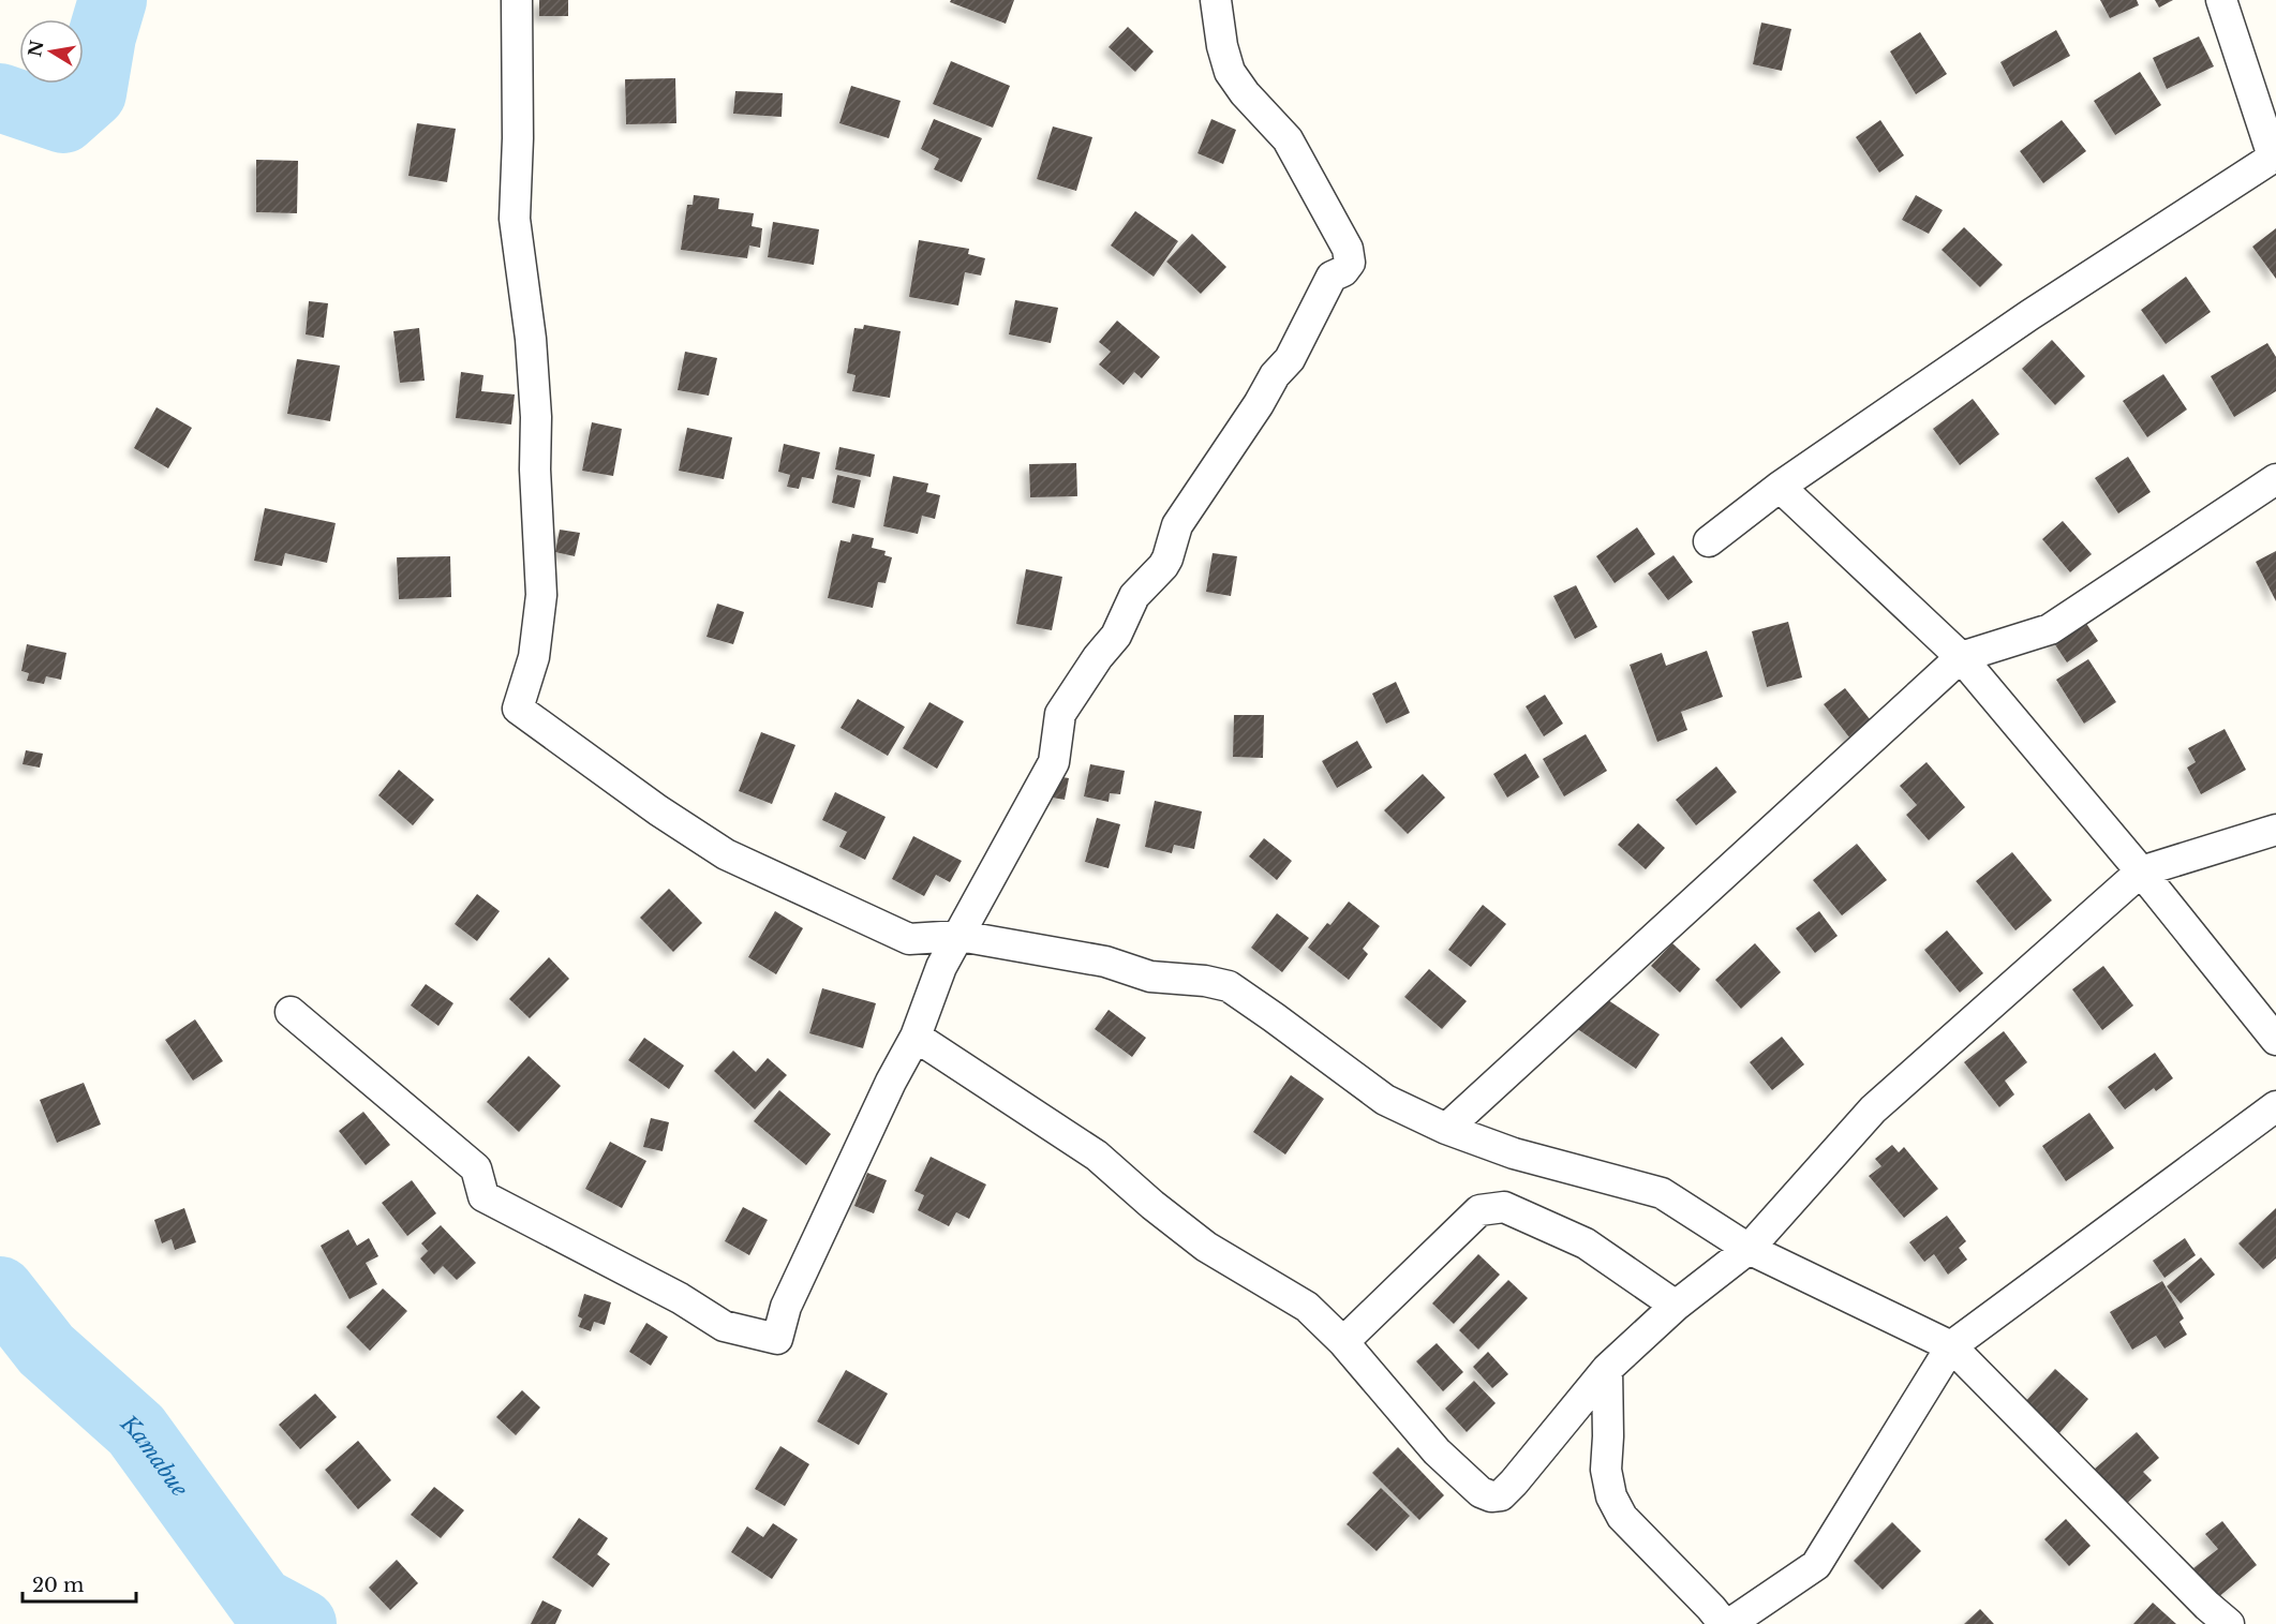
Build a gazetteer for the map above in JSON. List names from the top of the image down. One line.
{"water":["Kamabue"],"scale_bar":"20 m","north":"left"}
